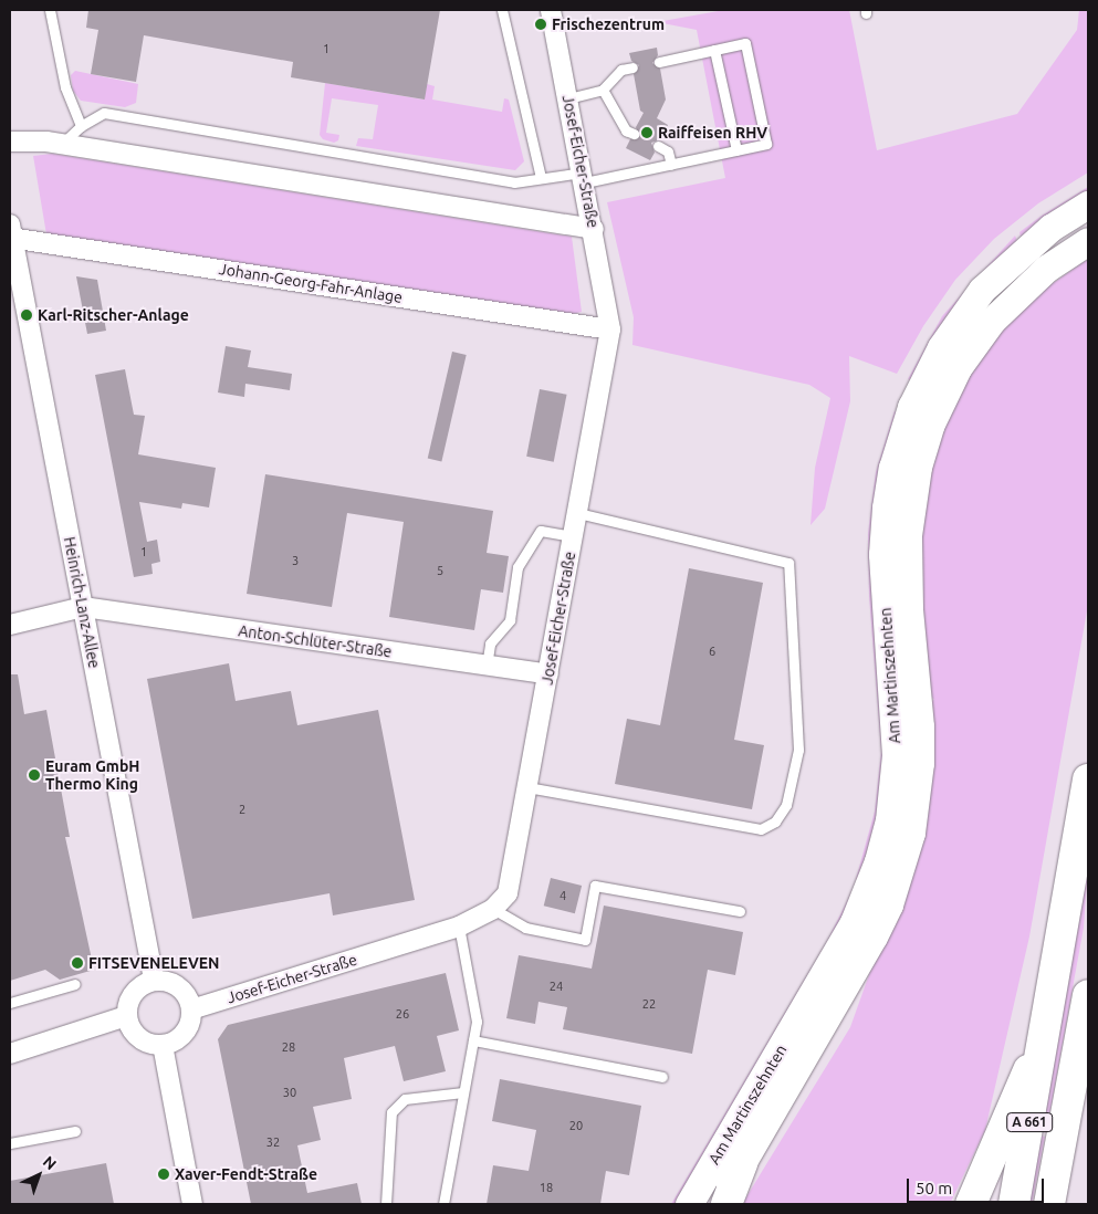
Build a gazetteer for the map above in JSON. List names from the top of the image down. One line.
{"streets":{"highway":["A 661"],"main road":["Am Martinszehnten"],"street":["Josef-Eicher-Straße","Johann-Georg-Fahr-Anlage","Heinrich-Lanz-Allee","Anton-Schlüter-Straße"]},"crossings":[["Josef-Eicher-Straße","Johann-Georg-Fahr-Anlage"],["Josef-Eicher-Straße","Heinrich-Lanz-Allee"],["Josef-Eicher-Straße","Anton-Schlüter-Straße"],["Johann-Georg-Fahr-Anlage","Heinrich-Lanz-Allee"],["Heinrich-Lanz-Allee","Anton-Schlüter-Straße"]],"places":["Frischezentrum","Raiffeisen RHV","Karl-Ritscher-Anlage","Euram GmbH Thermo King","FITSEVENELEVEN","Xaver-Fendt-Straße"],"house_numbers":["1","1","3","5","6","2","4","24","22","26","28","30","20","32","18"],"scale_bar":"50 m","north":"top right"}
